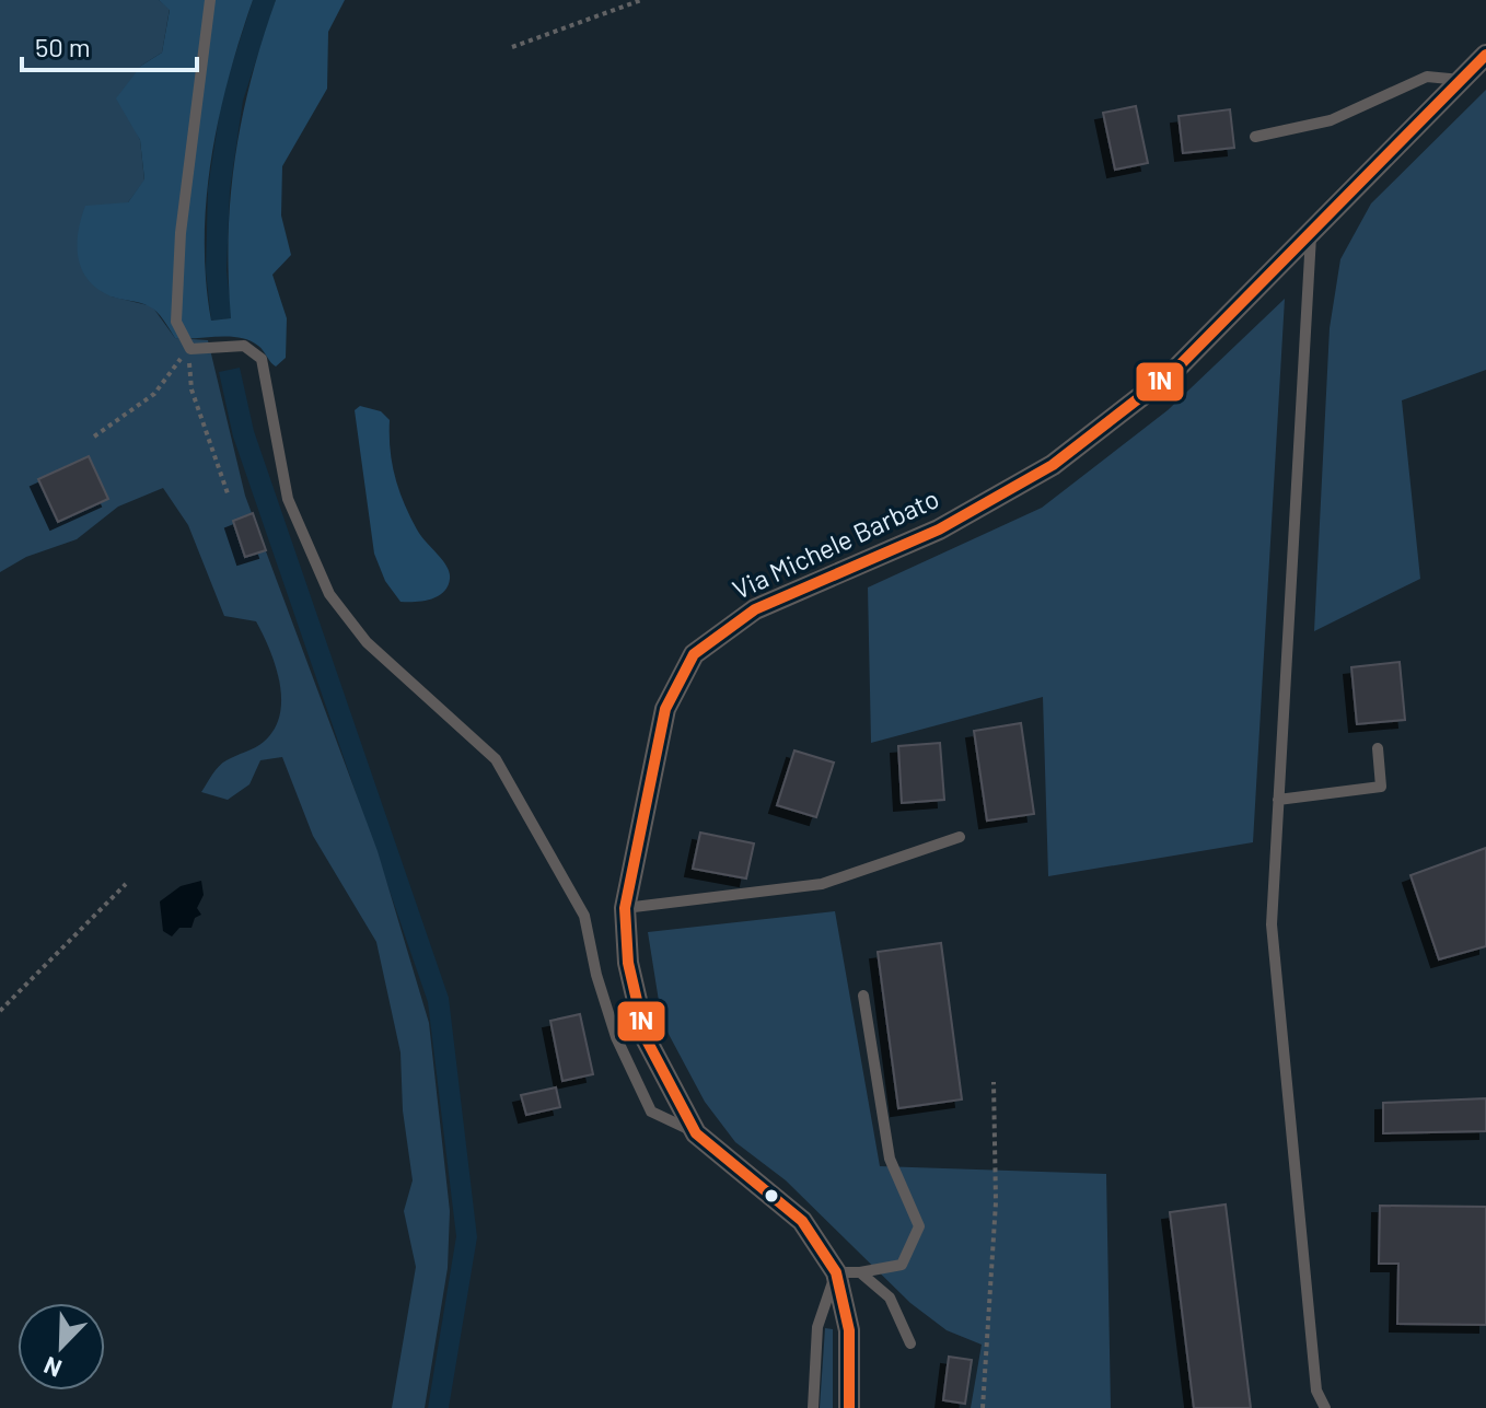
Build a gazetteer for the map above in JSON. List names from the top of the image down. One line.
{"streets":{"street":["Via Michele Barbato"]},"lines":["transit line 1N"],"scale_bar":"50 m","north":"bottom left"}
